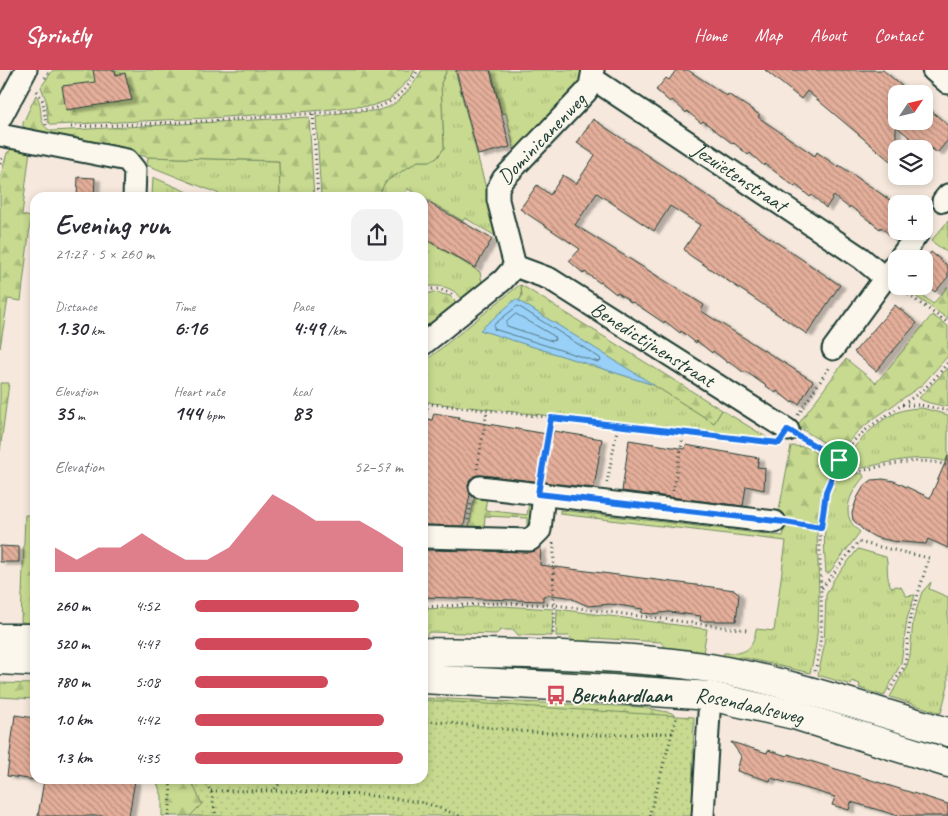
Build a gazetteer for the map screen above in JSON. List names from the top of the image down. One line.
{"streets":{"street":["Dominicanenweg","Jezuïetenstraat","Benedictijnenstraat","Rosendaalseweg"]},"crossings":[["Dominicanenweg","Jezuïetenstraat"],["Dominicanenweg","Benedictijnenstraat"]],"places":{"bus stop":["Bernhardlaan"]},"north":"top right","page":{"header":"Sprintly","nav":["Home","Map","About","Contact"],"map_buttons":["+","−"],"heading":["Evening run","21:27 · 5 × 260 m"],"stats":[["Distance","1.30 km"],["Time","6:16"],["Pace","4:49 /km"],["Elevation","35 m"],["Heart rate","144 bpm"],["kcal","83"]],"chart":["Elevation","52–57 m"],"list":[{"name":"260 m","note":"4:52"},{"name":"520 m","note":"4:47"},{"name":"780 m","note":"5:08"},{"name":"1.0 km","note":"4:42"},{"name":"1.3 km","note":"4:35"}]}}
